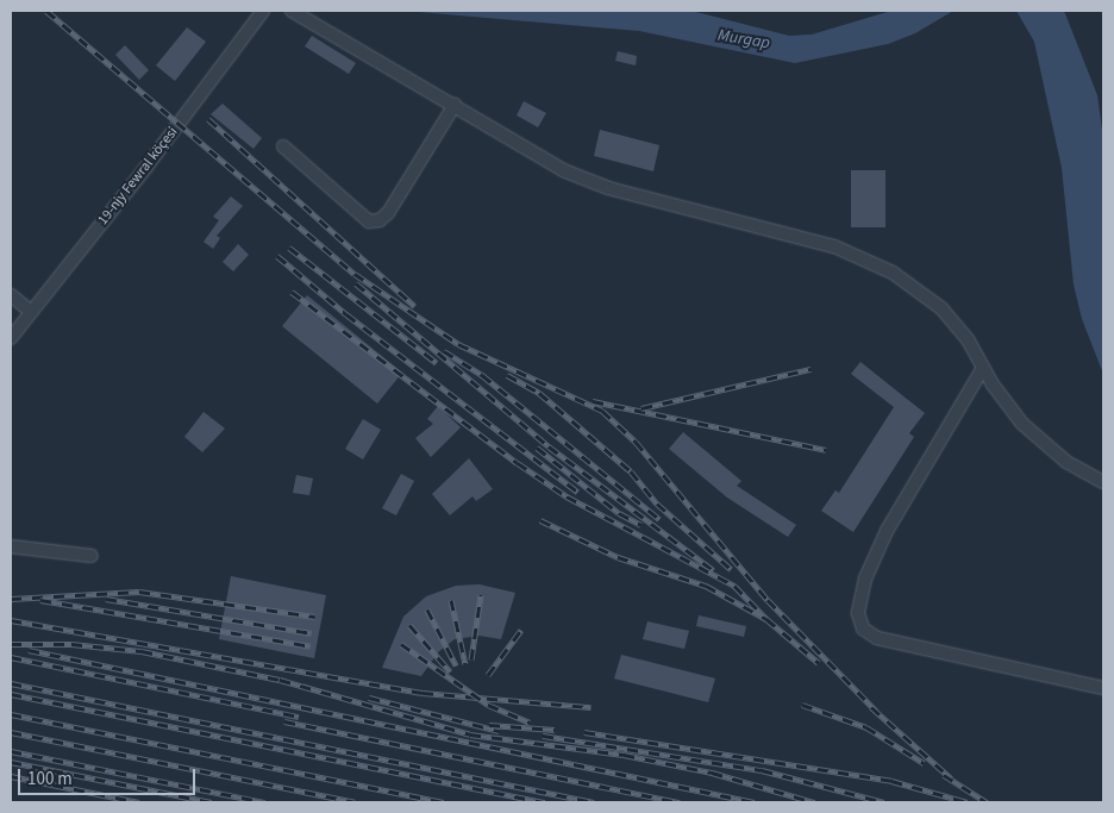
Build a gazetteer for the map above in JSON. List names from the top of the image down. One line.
{"streets":{"street":["19-njy Fewral köçesi"]},"water":["Murgap"],"scale_bar":"100 m"}
